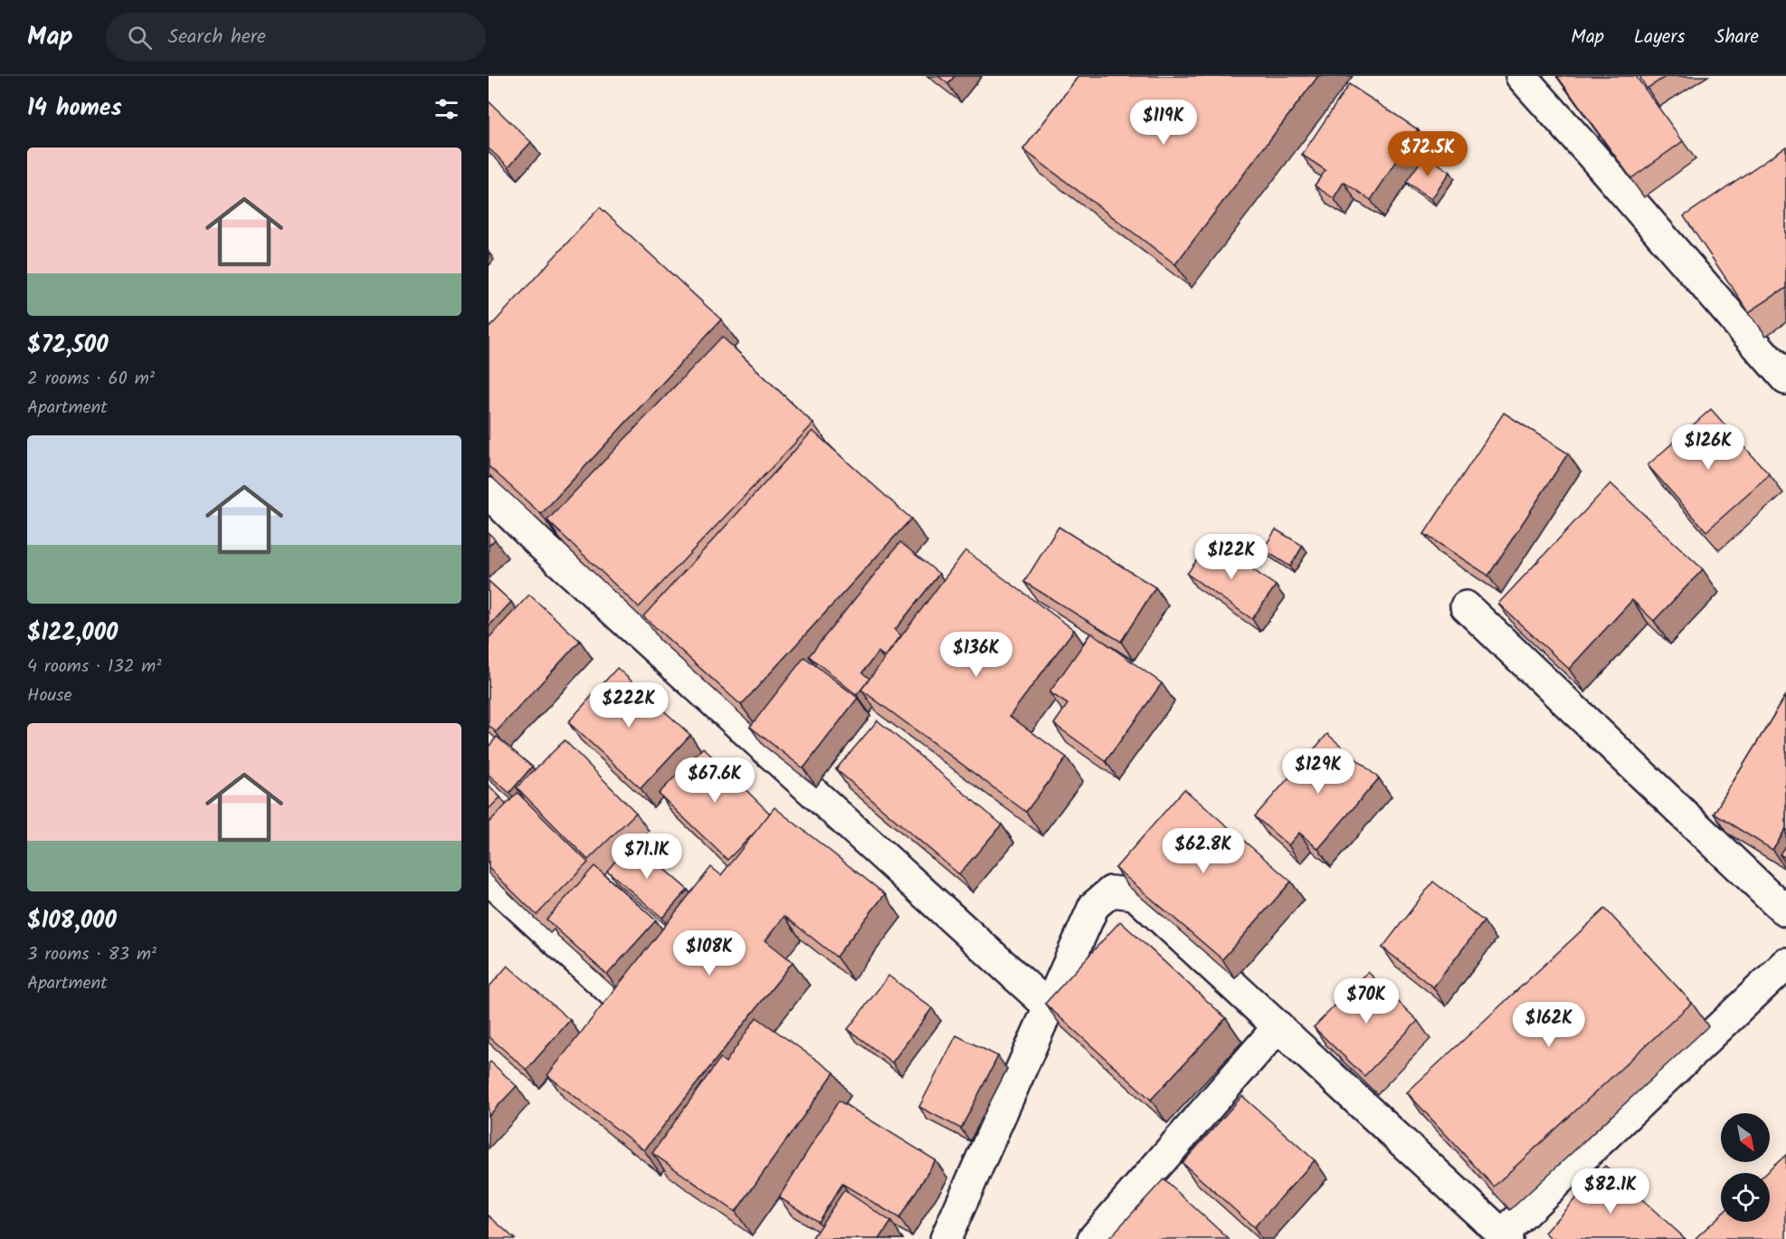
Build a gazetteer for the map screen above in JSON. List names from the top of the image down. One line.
{"north":"bottom right","page":{"header":"Map","search":"Search here","nav":["Map","Layers","Share"],"heading":"14 homes","price":["$119K","$72.5K","$126K","$122K","$136K","$222K","$129K","$67.6K","$62.8K","$71.1K","$108K","$70K","$162K","$82.1K"],"list":[{"name":"$72,500","note":"2 rooms · 60 m² · Apartment"},{"name":"$122,000","note":"4 rooms · 132 m² · House"},{"name":"$108,000","note":"3 rooms · 83 m² · Apartment"}]}}
